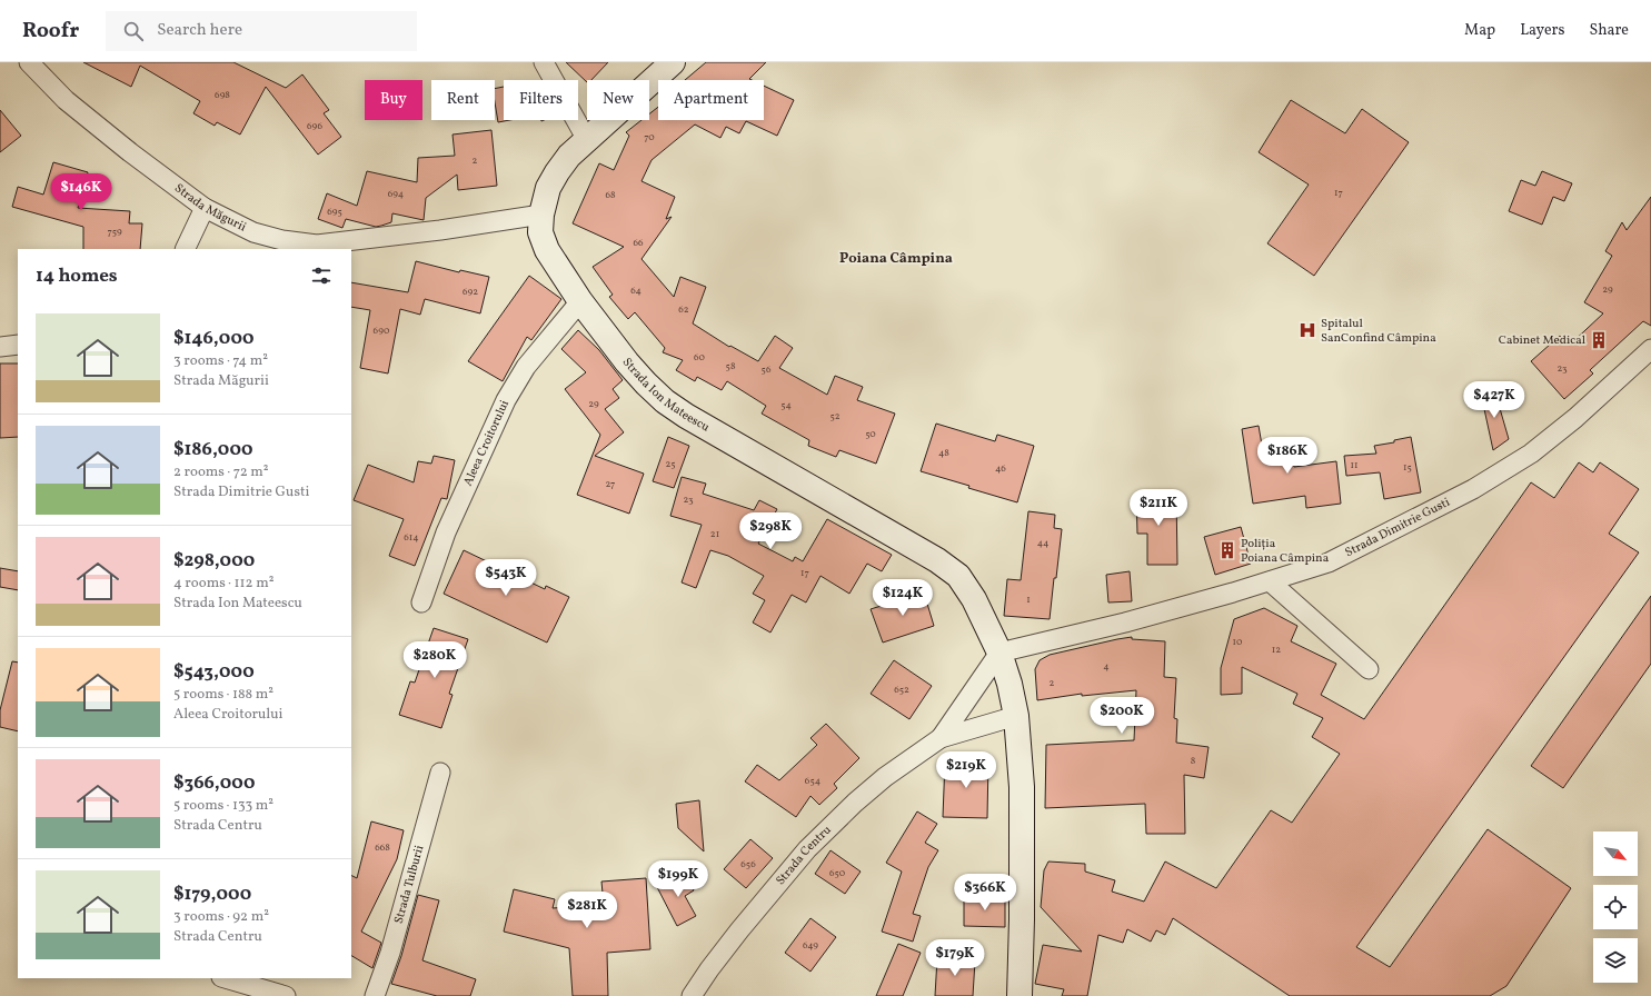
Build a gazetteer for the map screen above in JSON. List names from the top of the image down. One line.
{"streets":{"main road":["Strada Ion Mateescu"],"street":["Strada Măgurii","Aleea Croitorului","Strada Dimitrie Gusti","Strada Centru","Strada Tulburii"]},"crossings":[["Strada Măgurii","Strada Ion Mateescu"],["Strada Ion Mateescu","Aleea Croitorului"],["Strada Ion Mateescu","Strada Dimitrie Gusti"]],"districts":["Poiana Câmpina"],"places":{"hospital":["Spitalul SanConfind Câmpina"],"building":["Cabinet Medical","Poliția Poiana Câmpina"]},"house_numbers":["698","696","70","2","17","694","68","695","759","66","29","64","692","62","690","60","58","23","56","29","54","52","50","48","25","11","15","46","27","23","21","614","44","17","1","10","12","4","2","652","8","654","668","656","650","649"],"north":"bottom right","page":{"header":"Roofr","search":"Search here","nav":["Map","Layers","Share"],"chip":["Buy","Rent","Filters","New","Apartment"],"price":["$146K","$427K","$186K","$211K","$298K","$543K","$124K","$280K","$200K","$219K","$199K","$366K","$281K","$179K"],"heading":"14 homes","list":[{"name":"$146,000","note":"3 rooms · 74 m² · Strada Măgurii"},{"name":"$186,000","note":"2 rooms · 72 m² · Strada Dimitrie Gusti"},{"name":"$298,000","note":"4 rooms · 112 m² · Strada Ion Mateescu"},{"name":"$543,000","note":"5 rooms · 188 m² · Aleea Croitorului"},{"name":"$366,000","note":"5 rooms · 133 m² · Strada Centru"},{"name":"$179,000","note":"3 rooms · 92 m² · Strada Centru"}]}}
